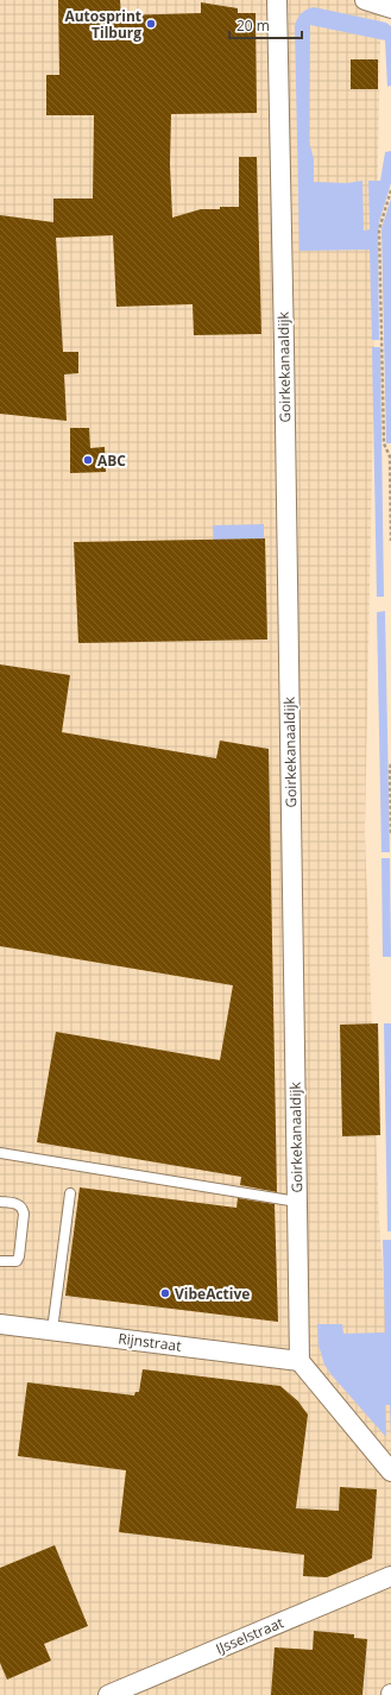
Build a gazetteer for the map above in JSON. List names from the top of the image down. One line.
{"streets":{"street":["Goirkekanaaldijk","Rijnstraat","IJsselstraat"]},"crossings":[["Goirkekanaaldijk","Rijnstraat"]],"places":["Autosprint Tilburg","ABC","VibeActive"],"scale_bar":"20 m"}
